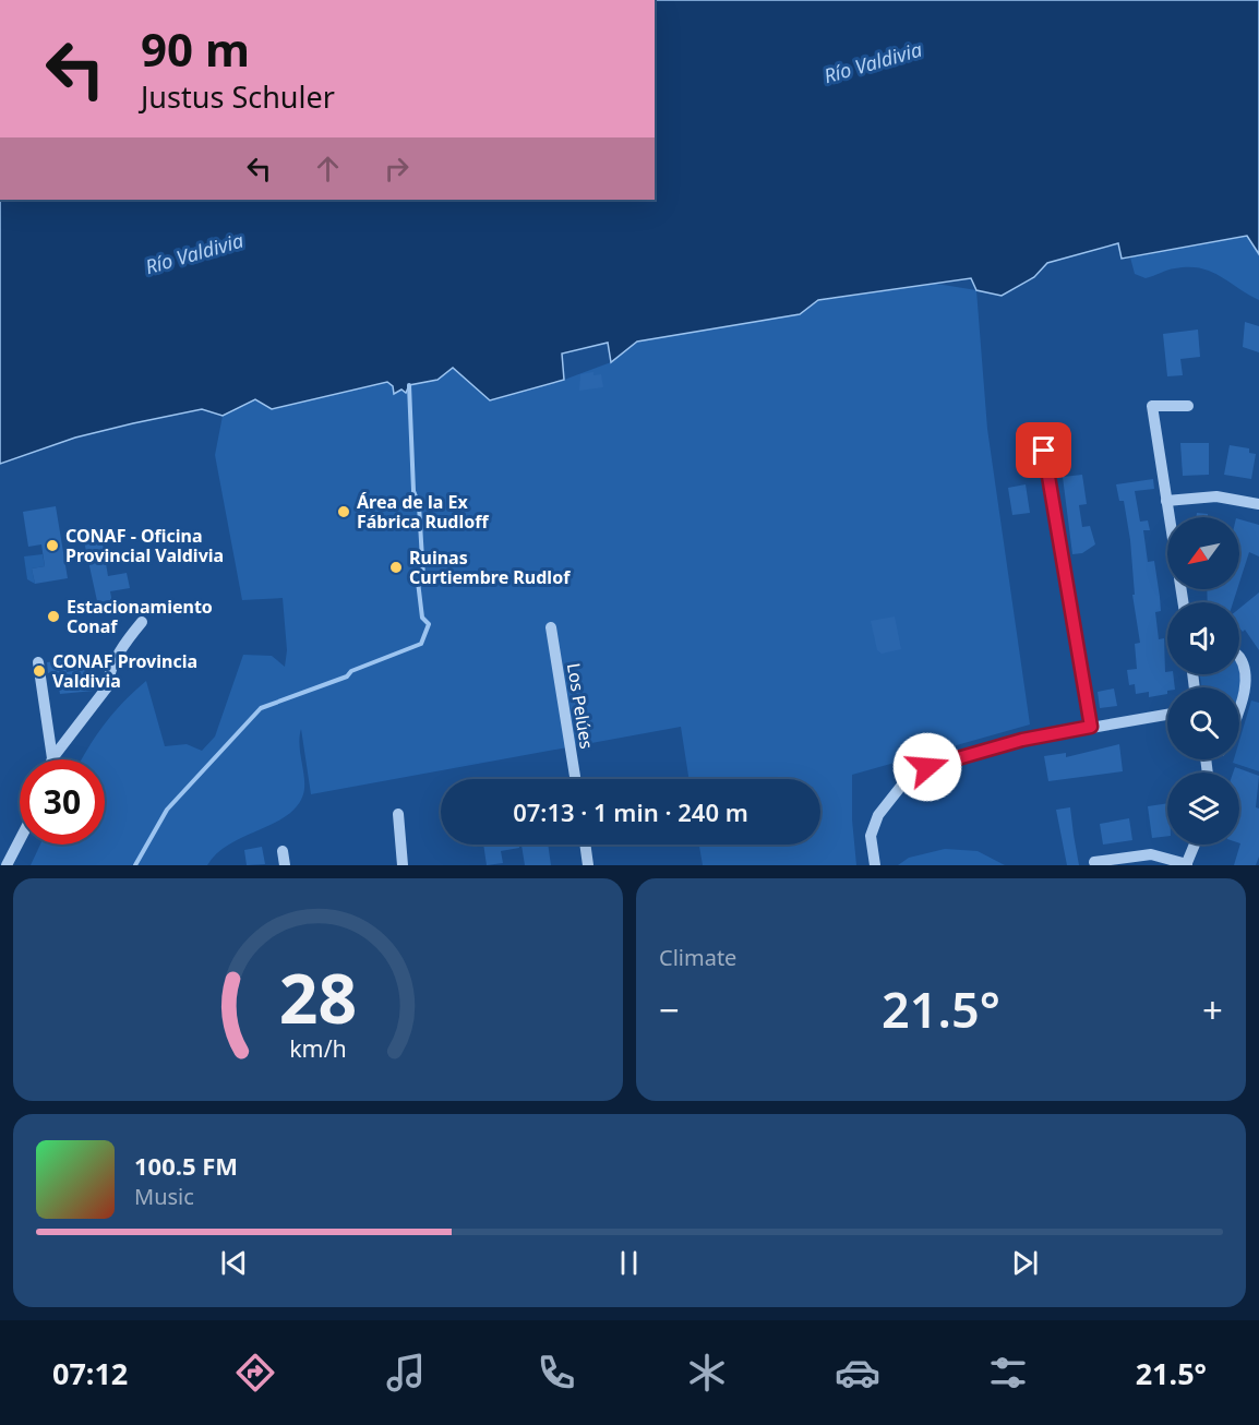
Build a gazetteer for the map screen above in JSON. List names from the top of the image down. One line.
{"streets":{"street":["Los Pelúes"]},"water":["Río Valdivia"],"places":["Área de la Ex Fábrica Rudloff","CONAF - Oficina Provincial Valdivia","Ruinas Curtiembre Rudlof","Estacionamiento Conaf","CONAF Provincia Valdivia"],"north":"bottom left","page":{"turn":["90 m","Justus Schuler"],"limit":"30","trip":"07:13 · 1 min · 240 m","tile":"Climate","heat":["−","21.5°","+"],"song":["100.5 FM","Music"],"tabs":["07:12","21.5°"],"gauge":["28","km/h"]}}
